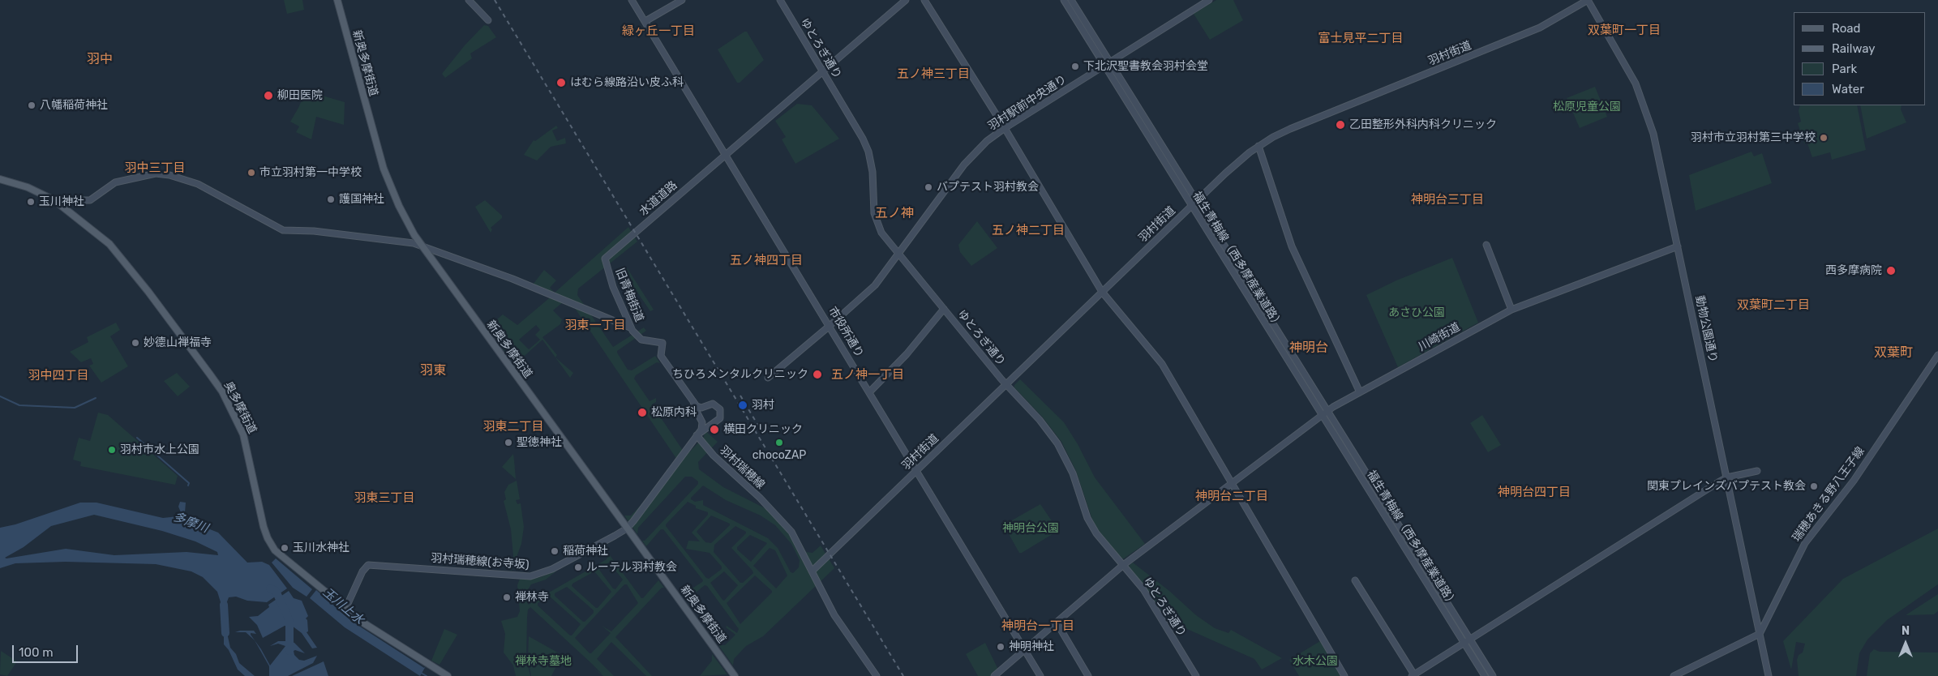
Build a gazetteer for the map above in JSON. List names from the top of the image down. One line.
{"streets":{"main road":["新奥多摩街道","奥多摩街道"],"street":["ゆとろぎ通り","羽村街道","羽村駅前中央通り","水道道路","福生青梅線（西多摩産業道路）","旧青梅街道","動物公園通り","市役所通り","川崎街道","羽村瑞穂線","瑞穂あきる野八王子線","羽村瑞穂線(お寺坂)"]},"crossings":[["ゆとろぎ通り","羽村街道"],["ゆとろぎ通り","羽村駅前中央通り"],["ゆとろぎ通り","水道道路"],["ゆとろぎ通り","川崎街道"],["羽村街道","福生青梅線（西多摩産業道路）"],["羽村街道","動物公園通り"],["羽村街道","市役所通り"],["羽村街道","羽村瑞穂線"],["新奥多摩街道","羽村瑞穂線(お寺坂)"],["羽村駅前中央通り","福生青梅線（西多摩産業道路）"],["羽村駅前中央通り","市役所通り"],["水道道路","旧青梅街道"],["水道道路","市役所通り"],["福生青梅線（西多摩産業道路）","川崎街道"],["動物公園通り","川崎街道"],["動物公園通り","瑞穂あきる野八王子線"],["奥多摩街道","羽村瑞穂線(お寺坂)"]],"districts":["双葉町一丁目","緑ヶ丘一丁目","富士見平二丁目","羽中","五ノ神三丁目","羽中三丁目","神明台三丁目","五ノ神","五ノ神二丁目","五ノ神四丁目","双葉町二丁目","羽東一丁目","神明台","双葉町","羽東","五ノ神一丁目","羽中四丁目","羽東二丁目","神明台四丁目","神明台二丁目","羽東三丁目","神明台一丁目"],"water":["多摩川","玉川上水"],"parks":["松原児童公園","あさひ公園","神明台公園","禅林寺墓地","水木公園"],"places":["下北沢聖書教会羽村会堂","はむら線路沿い皮ふ科","柳田医院","八幡稲荷神社","乙田整形外科内科クリニック","羽村市立羽村第三中学校","市立羽村第一中学校","バプテスト羽村教会","護国神社","玉川神社","西多摩病院","妙德山禅福寺","ちひろメンタルクリニック","羽村","松原内科","横田クリニック","聖徳神社","chocoZAP","羽村市水上公園","関東プレインズバプテスト教会","玉川水神社","稲荷神社","ルーテル羽村教会","禅林寺","神明神社"],"legend":["Road","Railway","Park","Water"],"scale_bar":"100 m","north":"top"}
